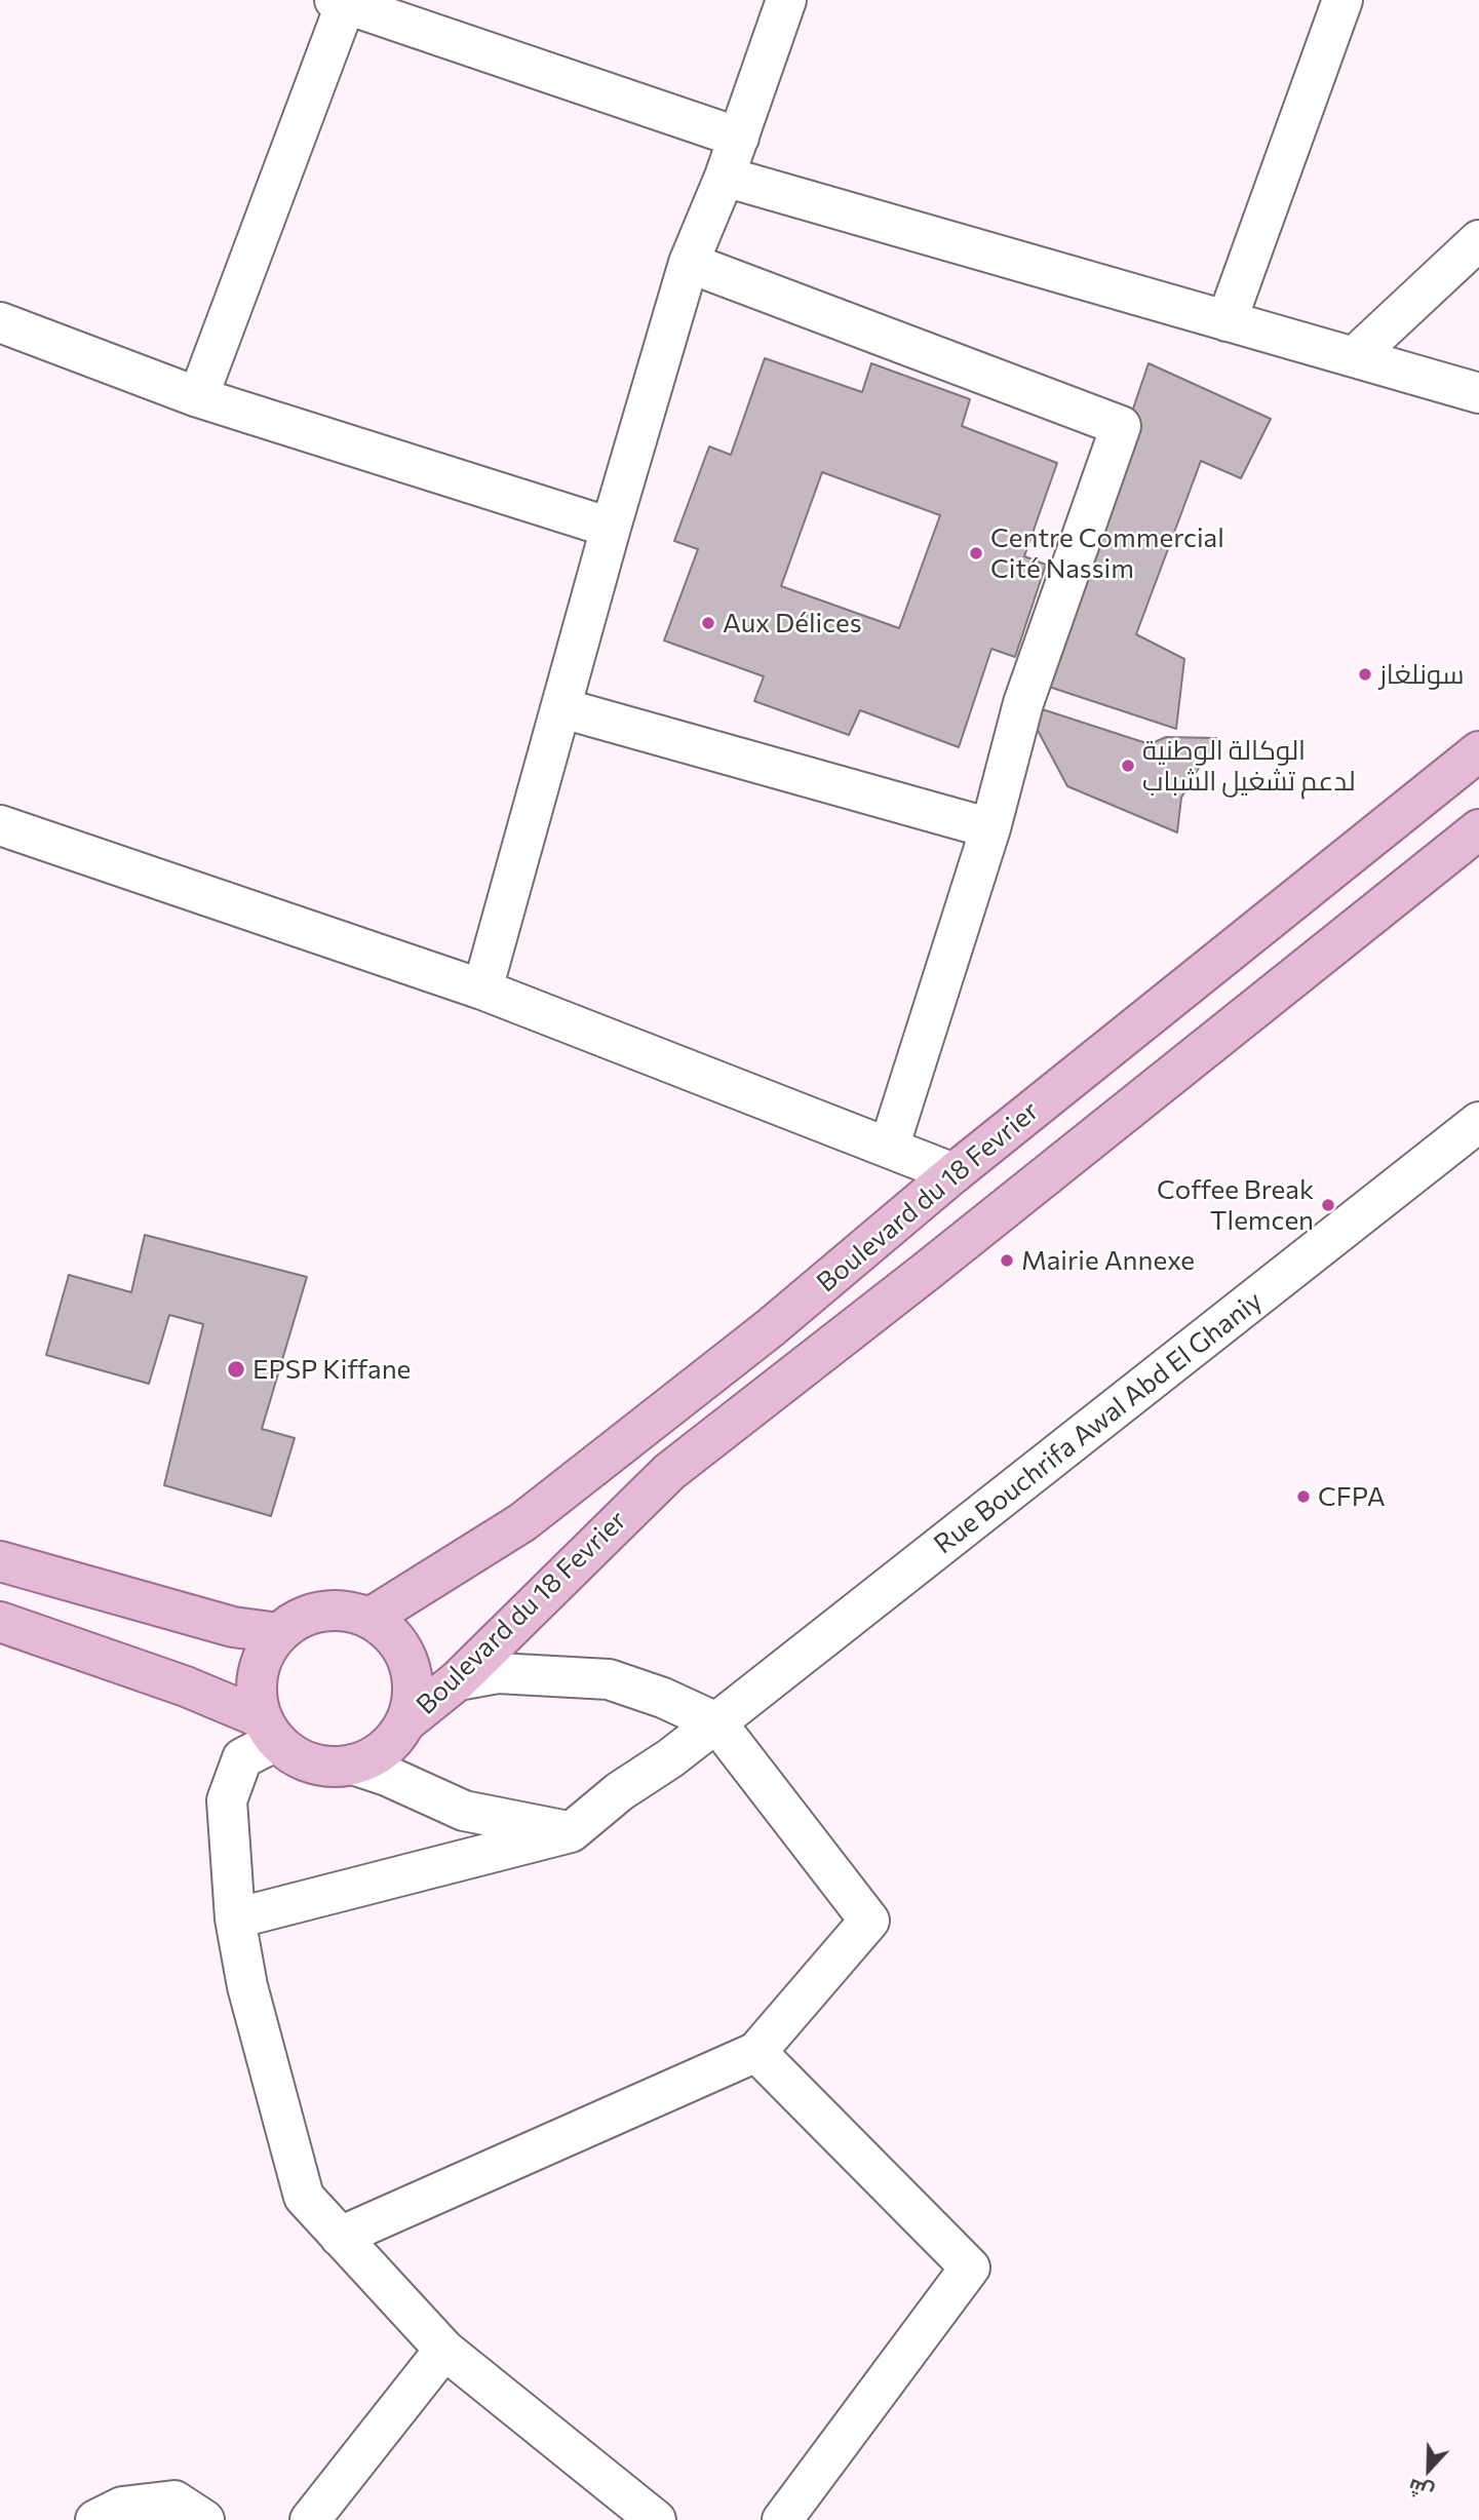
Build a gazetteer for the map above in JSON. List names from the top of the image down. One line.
{"streets":{"main road":["Boulevard du 18 Fevrier"],"street":["Rue Bouchrifa Awal Abd El Ghaniy"]},"places":["Centre Commercial Cité Nassim","Aux Délices","سونلغاز","الوكالة الوطنية لدعم تشغيل الشباب","Coffee Break Tlemcen","Mairie Annexe","EPSP Kiffane","CFPA"],"north":"bottom"}
